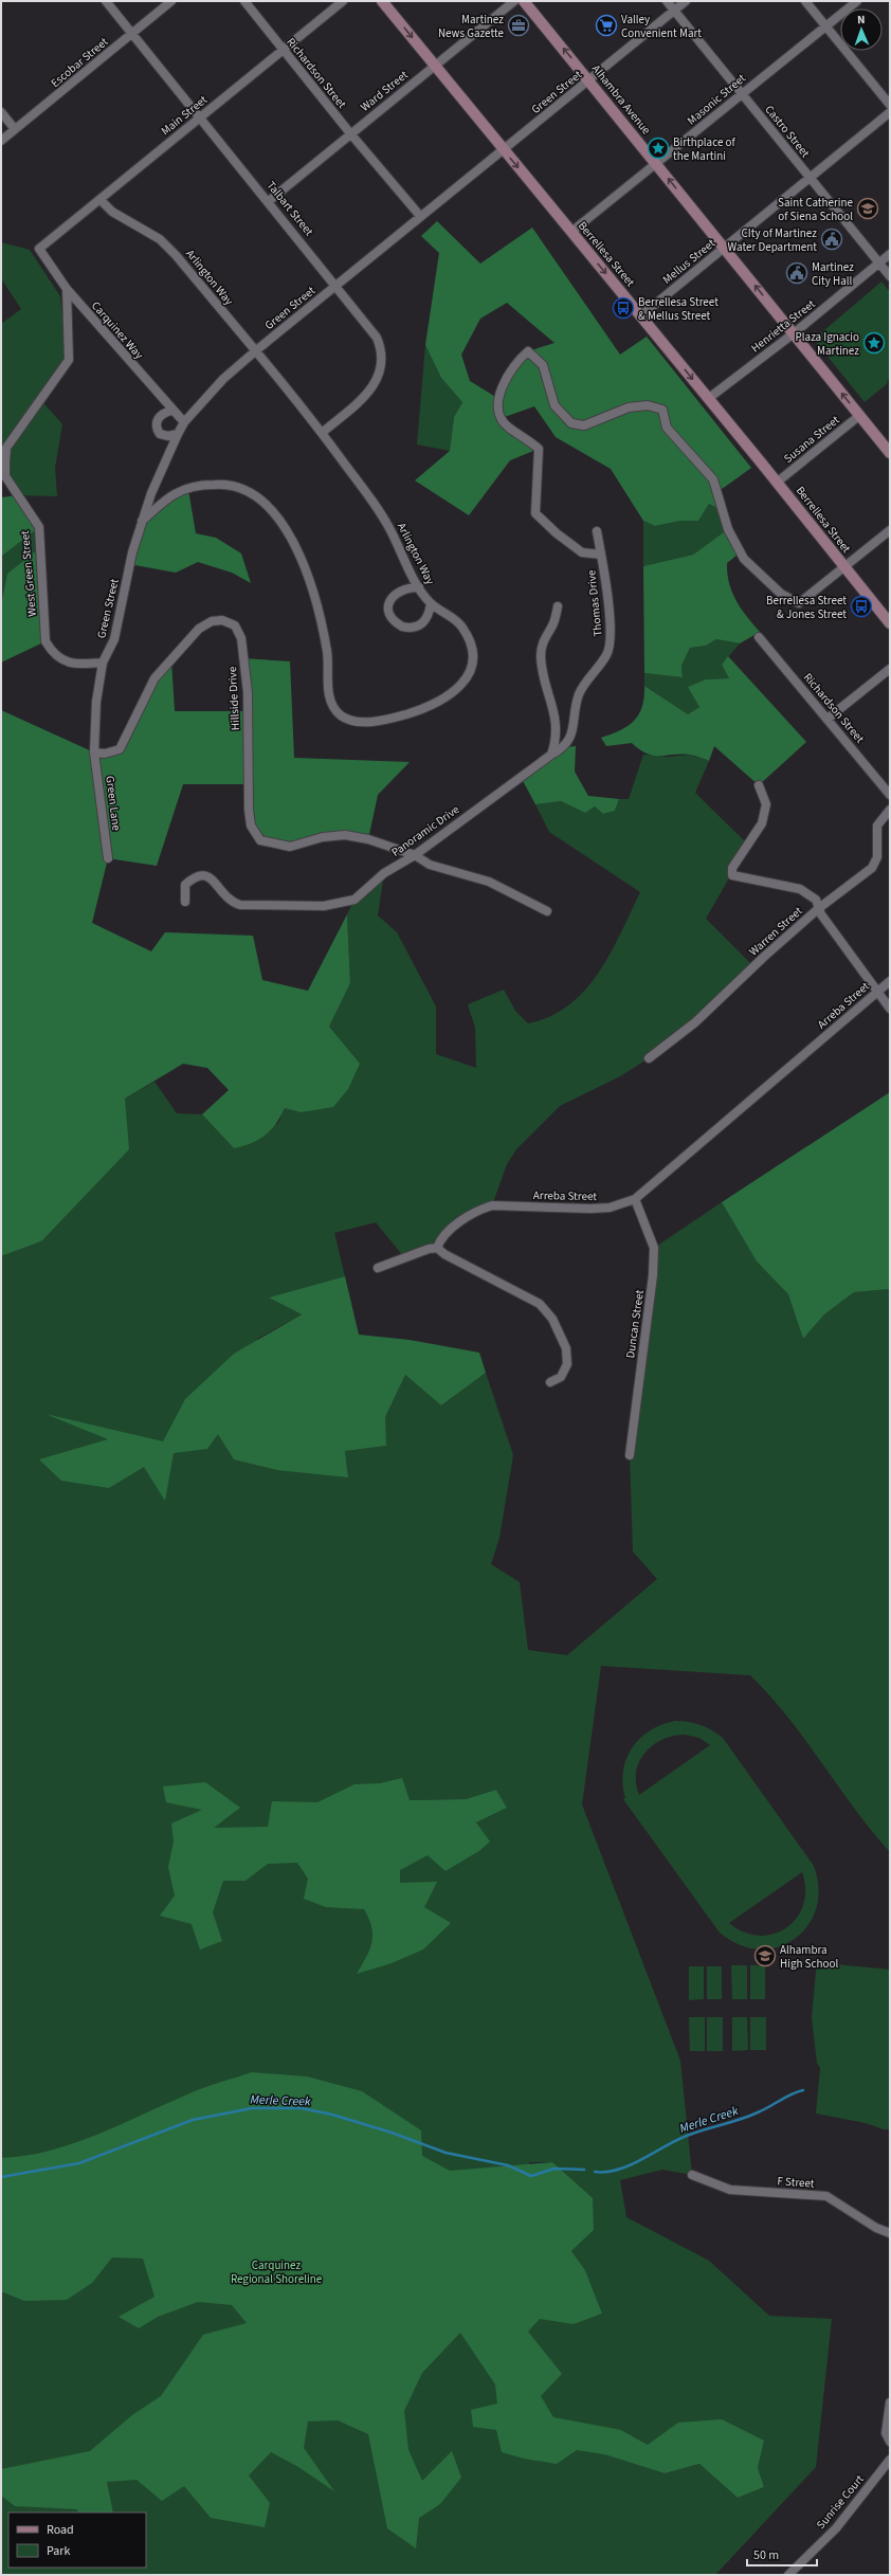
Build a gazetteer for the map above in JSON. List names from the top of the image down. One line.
{"streets":{"main road":["Alhambra Avenue","Berrellesa Street"],"street":["Escobar Street","Richardson Street","Ward Street","Green Street","Masonic Street","Main Street","Castro Street","Talbart Street","Mellus Street","Arlington Way","Henrietta Street","Carquinez Way","Susana Street","West Green Street","Thomas Drive","Hillside Drive","Green Lane","Panoramic Drive","Warren Street","Arreba Street","Duncan Street","F Street","Sunrise Court"]},"crossings":[["Escobar Street","Talbart Street"],["Richardson Street","Ward Street"],["Richardson Street","Green Street"],["Richardson Street","Main Street"],["Ward Street","Talbart Street"],["Ward Street","Berrellesa Street"],["Green Street","Alhambra Avenue"],["Green Street","Castro Street"],["Green Street","Talbart Street"],["Green Street","Berrellesa Street"],["Green Street","Arlington Way"],["Green Street","Carquinez Way"],["Green Street","West Green Street"],["Green Street","Hillside Drive"],["Green Street","Green Lane"],["Alhambra Avenue","Masonic Street"],["Alhambra Avenue","Mellus Street"],["Alhambra Avenue","Henrietta Street"],["Alhambra Avenue","Susana Street"],["Masonic Street","Castro Street"],["Masonic Street","Berrellesa Street"],["Main Street","Talbart Street"],["Main Street","Arlington Way"],["Main Street","Carquinez Way"],["Castro Street","Mellus Street"],["Castro Street","Henrietta Street"],["Talbart Street","Arlington Way"],["Berrellesa Street","Mellus Street"],["Berrellesa Street","Henrietta Street"],["Berrellesa Street","Susana Street"],["Carquinez Way","West Green Street"],["Thomas Drive","Panoramic Drive"],["Hillside Drive","Green Lane"],["Hillside Drive","Panoramic Drive"],["Arreba Street","Duncan Street"]],"one_way":["Alhambra Avenue","Berrellesa Street"],"water":["Merle Creek"],"parks":["Carquinez Regional Shoreline"],"places":{"office":["Martinez News Gazette"],"supermarket":["Valley Convenient Mart"],"place":["Birthplace of the Martini","Plaza Ignacio Martinez"],"school or university":["Saint Catherine of Siena School","Alhambra High School"],"public building":["CIty of Martinez Water Department","Martinez City Hall"],"bus stop":["Berrellesa Street & Mellus Street","Berrellesa Street & Jones Street"]},"legend":["Road","Park"],"scale_bar":"50 m","north":"top"}
